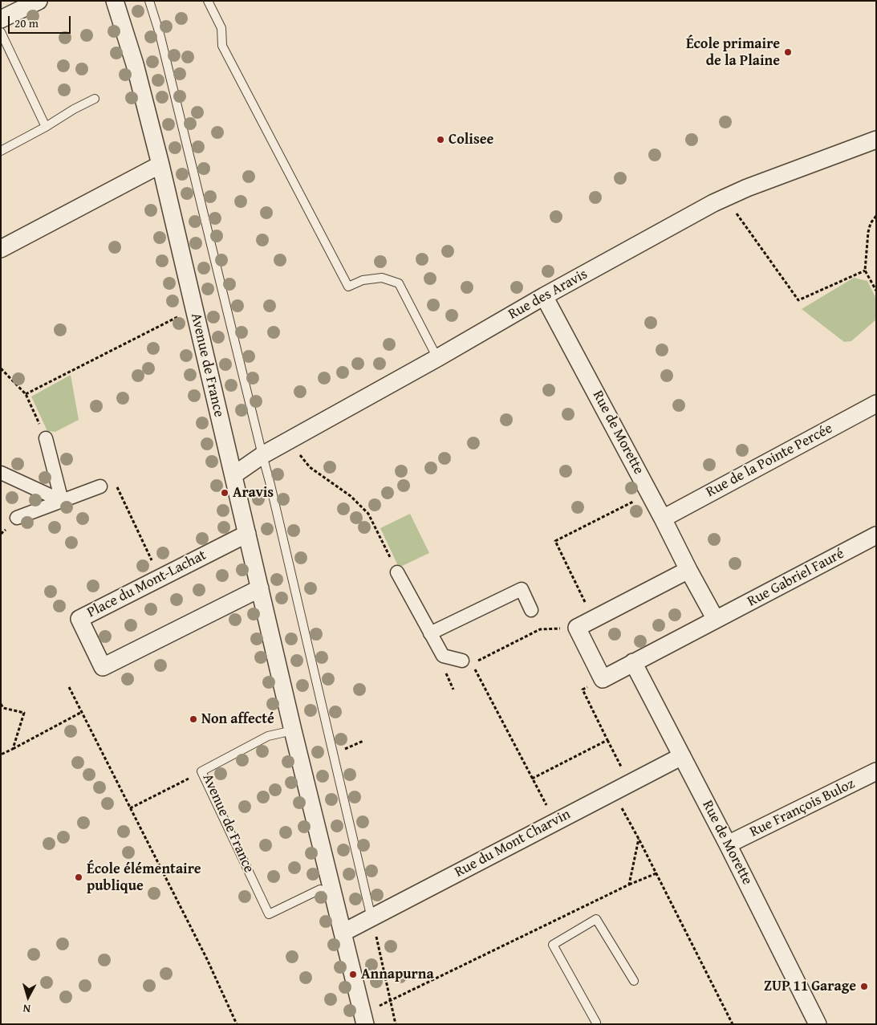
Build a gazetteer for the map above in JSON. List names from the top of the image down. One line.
{"streets":{"street":["Rue des Aravis","Avenue de France","Rue de Morette","Rue de la Pointe Percée","Rue Gabriel Fauré","Place du Mont-Lachat","Rue François Buloz","Rue du Mont Charvin"]},"crossings":[["Rue des Aravis","Avenue de France"],["Rue des Aravis","Rue de Morette"],["Avenue de France","Place du Mont-Lachat"],["Avenue de France","Rue du Mont Charvin"],["Rue de Morette","Rue de la Pointe Percée"],["Rue de Morette","Rue Gabriel Fauré"],["Rue de Morette","Rue François Buloz"],["Rue de Morette","Rue du Mont Charvin"]],"places":["École primaire de la Plaine","Colisee","Aravis","Non affecté","École élémentaire publique","Annapurna","ZUP 11 Garage"],"scale_bar":"20 m","north":"bottom"}
